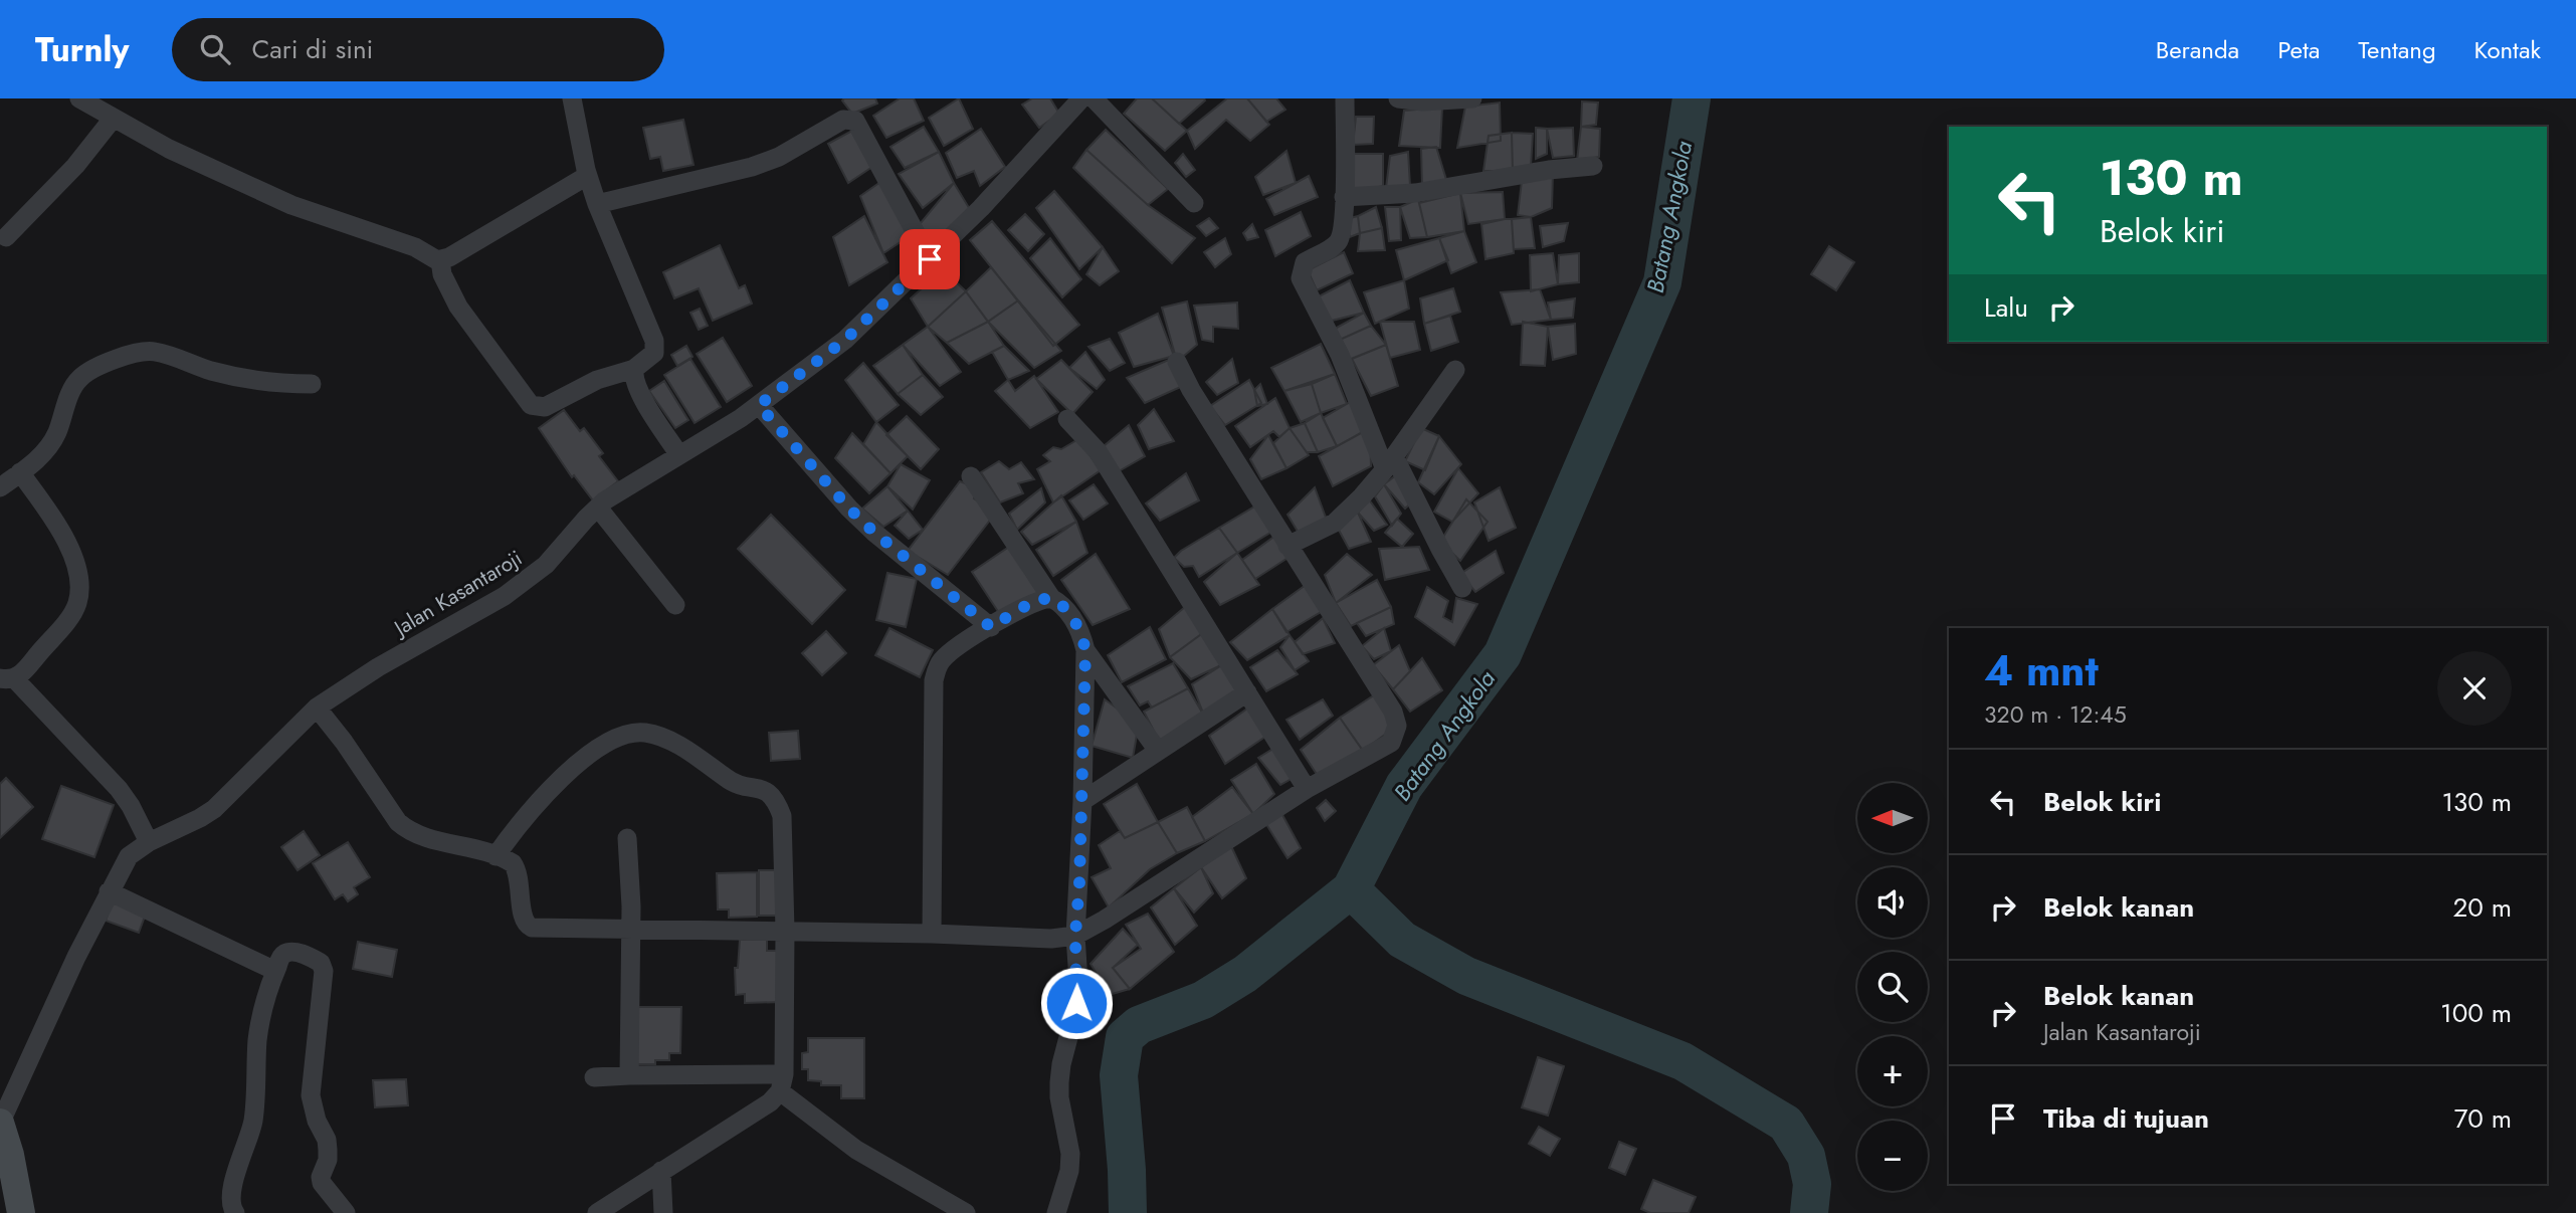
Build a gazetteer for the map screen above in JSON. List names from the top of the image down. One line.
{"streets":{"street":["Jalan Kasantaroji"]},"water":["Batang Angkola"],"north":"left","page":{"header":"Turnly","search":"Cari di sini","nav":["Beranda","Peta","Tentang","Kontak"],"turn":["130 m","Belok kiri"],"then":"Lalu","heading":["4 mnt","320 m · 12:45"],"list":[{"name":"Belok kiri","value":"130 m"},{"name":"Belok kanan","value":"20 m"},{"name":"Belok kanan","note":"Jalan Kasantaroji","value":"100 m"},{"name":"Tiba di tujuan","value":"70 m"}],"map_buttons":["+","−"]}}
